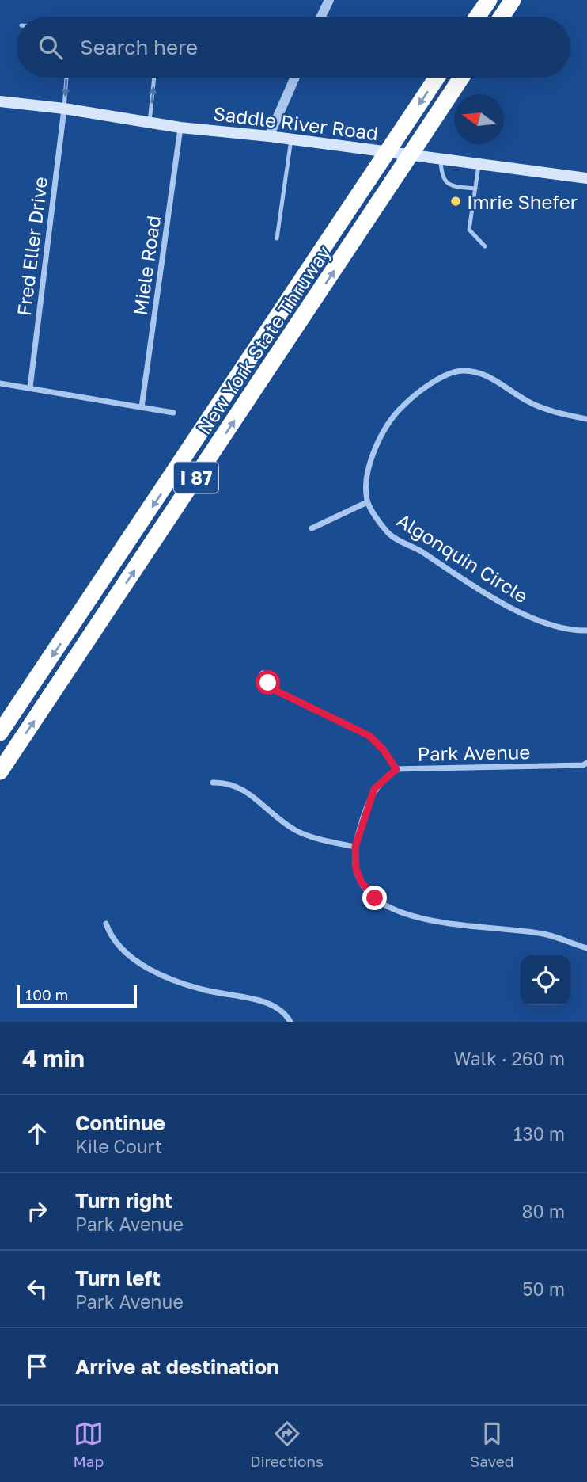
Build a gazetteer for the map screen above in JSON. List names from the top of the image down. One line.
{"streets":{"highway":["New York State Thruway","I 87"],"main road":["Saddle River Road"],"street":["Fred Eller Drive","Miele Road","Algonquin Circle","Park Avenue"]},"crossings":[["Saddle River Road","Fred Eller Drive"],["Saddle River Road","Miele Road"]],"places":["Imrie Shefer"],"scale_bar":"100 m","north":"left","page":{"search":"Search here","scale":"100 m","heading":["4 min","Walk · 260 m"],"list":[["Continue","Kile Court","130 m"],["Turn right","Park Avenue","80 m"],["Turn left","Park Avenue","50 m"],"Arrive at destination"],"nav":["Map","Directions","Saved"]}}
